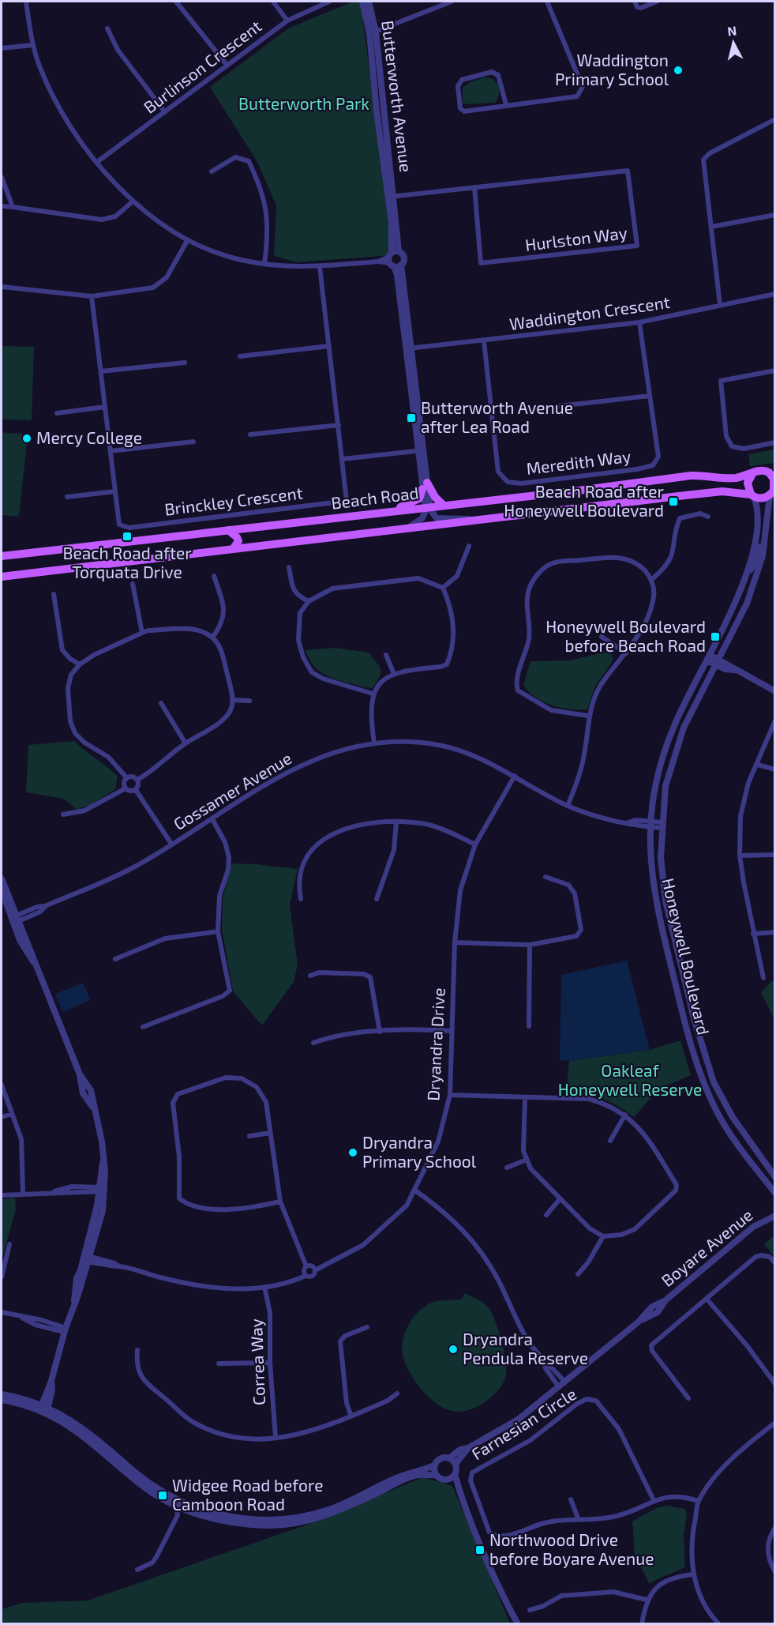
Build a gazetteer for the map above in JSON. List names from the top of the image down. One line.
{"streets":{"main road":["Beach Road"],"street":["Burlinson Crescent","Butterworth Avenue","Hurlston Way","Waddington Crescent","Meredith Way","Brinckley Crescent","Gossamer Avenue","Honeywell Boulevard","Dryandra Drive","Boyare Avenue","Correa Way","Farnesian Circle"]},"crossings":[["Butterworth Avenue","Hurlston Way"],["Butterworth Avenue","Waddington Crescent"],["Butterworth Avenue","Beach Road"],["Waddington Crescent","Meredith Way"],["Beach Road","Honeywell Boulevard"],["Gossamer Avenue","Honeywell Boulevard"],["Gossamer Avenue","Dryandra Drive"],["Dryandra Drive","Correa Way"]],"parks":["Butterworth Park","Oakleaf Honeywell Reserve"],"places":{"other":["Waddington Primary School","Mercy College","Dryandra Primary School","Dryandra Pendula Reserve"],"transit":["Butterworth Avenue after Lea Road","Beach Road after Honeywell Boulevard","Beach Road after Torquata Drive","Honeywell Boulevard before Beach Road","Widgee Road before Camboon Road","Northwood Drive before Boyare Avenue"]},"north":"top"}
